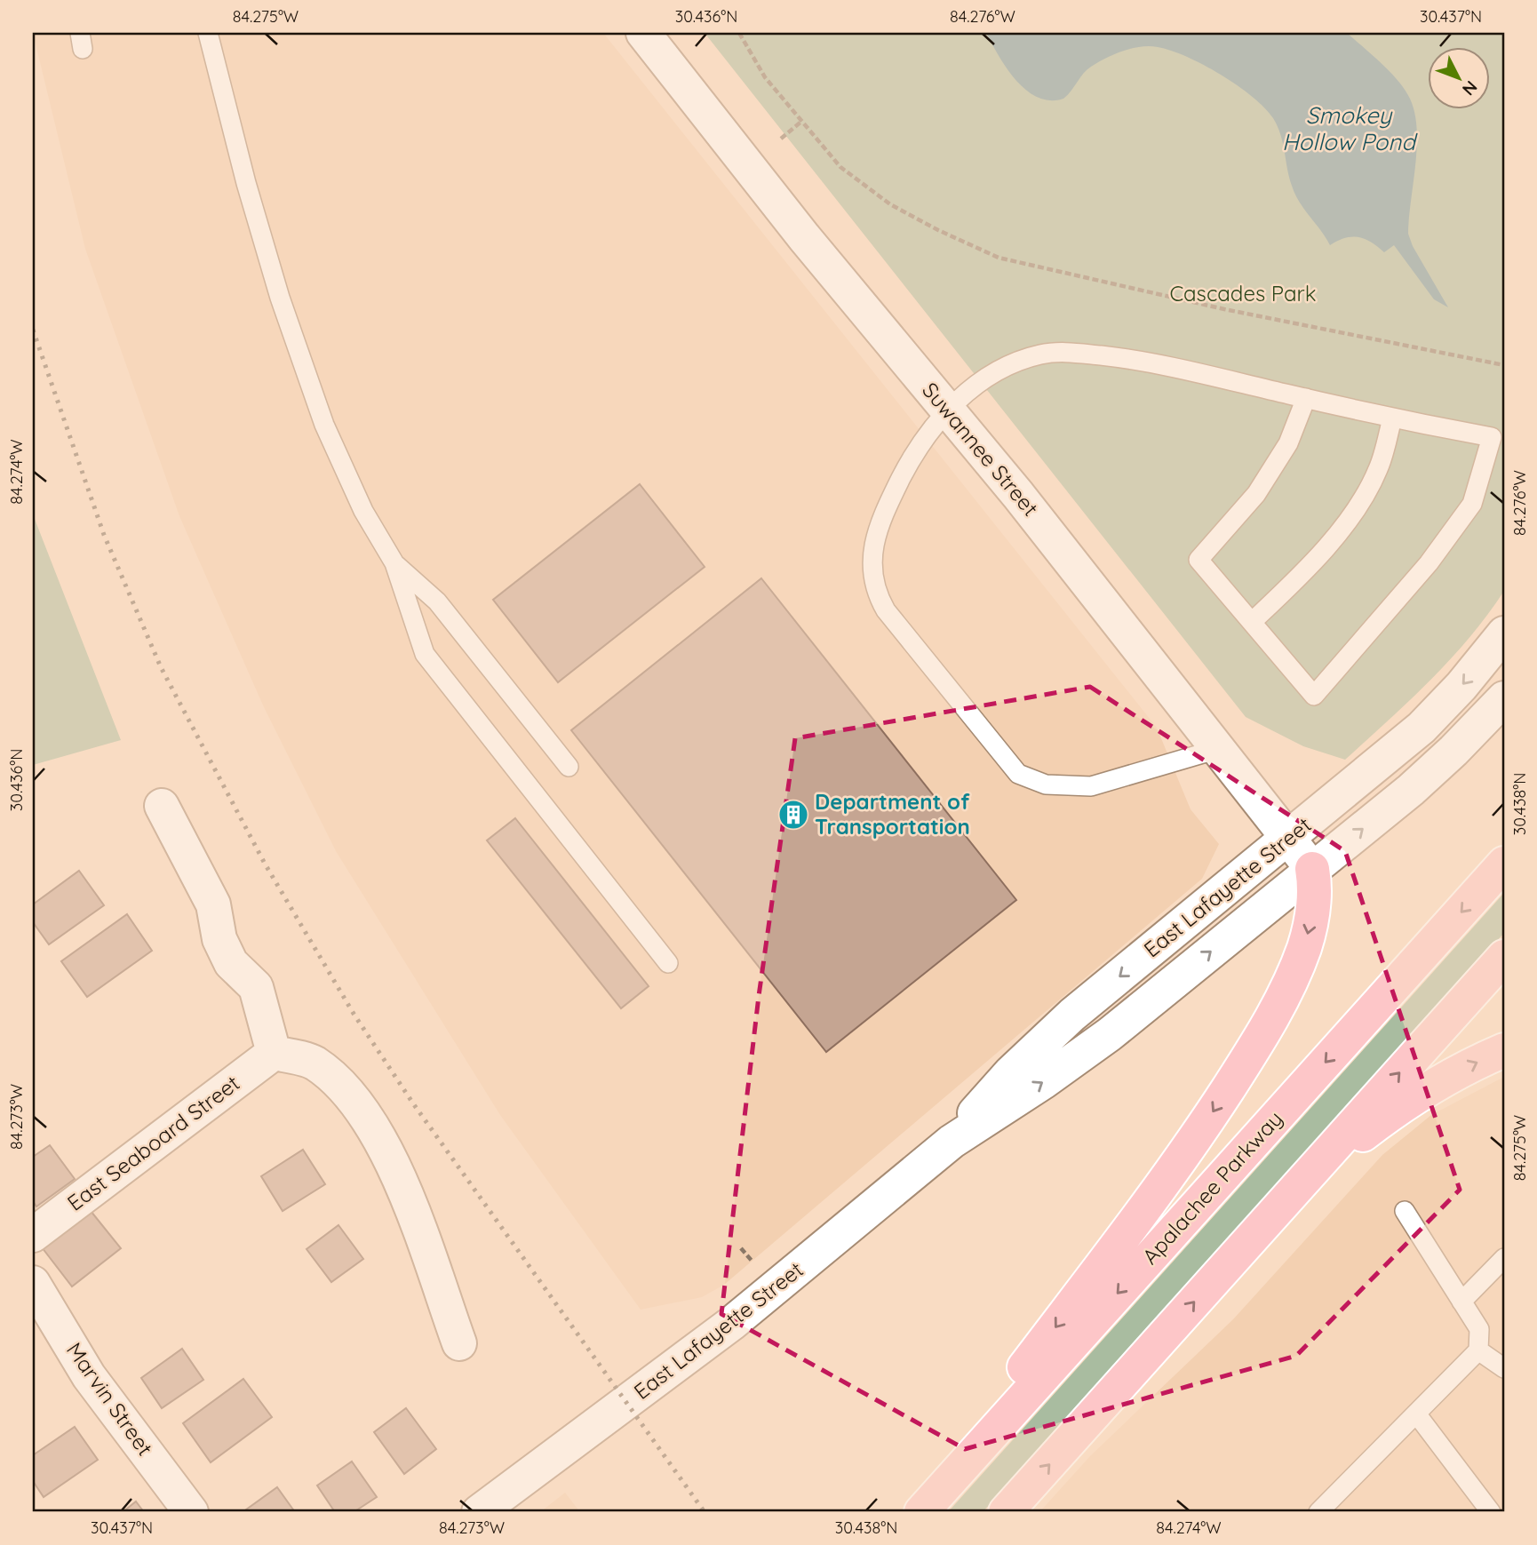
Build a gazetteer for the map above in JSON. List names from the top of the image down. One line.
{"streets":{"main road":["Apalachee Parkway"],"street":["Suwannee Street","East Lafayette Street","East Seaboard Street","Marvin Street"]},"crossings":[["Suwannee Street","East Lafayette Street"]],"water":["Smokey Hollow Pond"],"parks":["Cascades Park"],"places":{"building":["Department of Transportation"]},"north":"bottom right","coordinates":["84.275°W","30.436°N","84.276°W","30.437°N","84.274°W","30.438°N","84.273°W"]}
